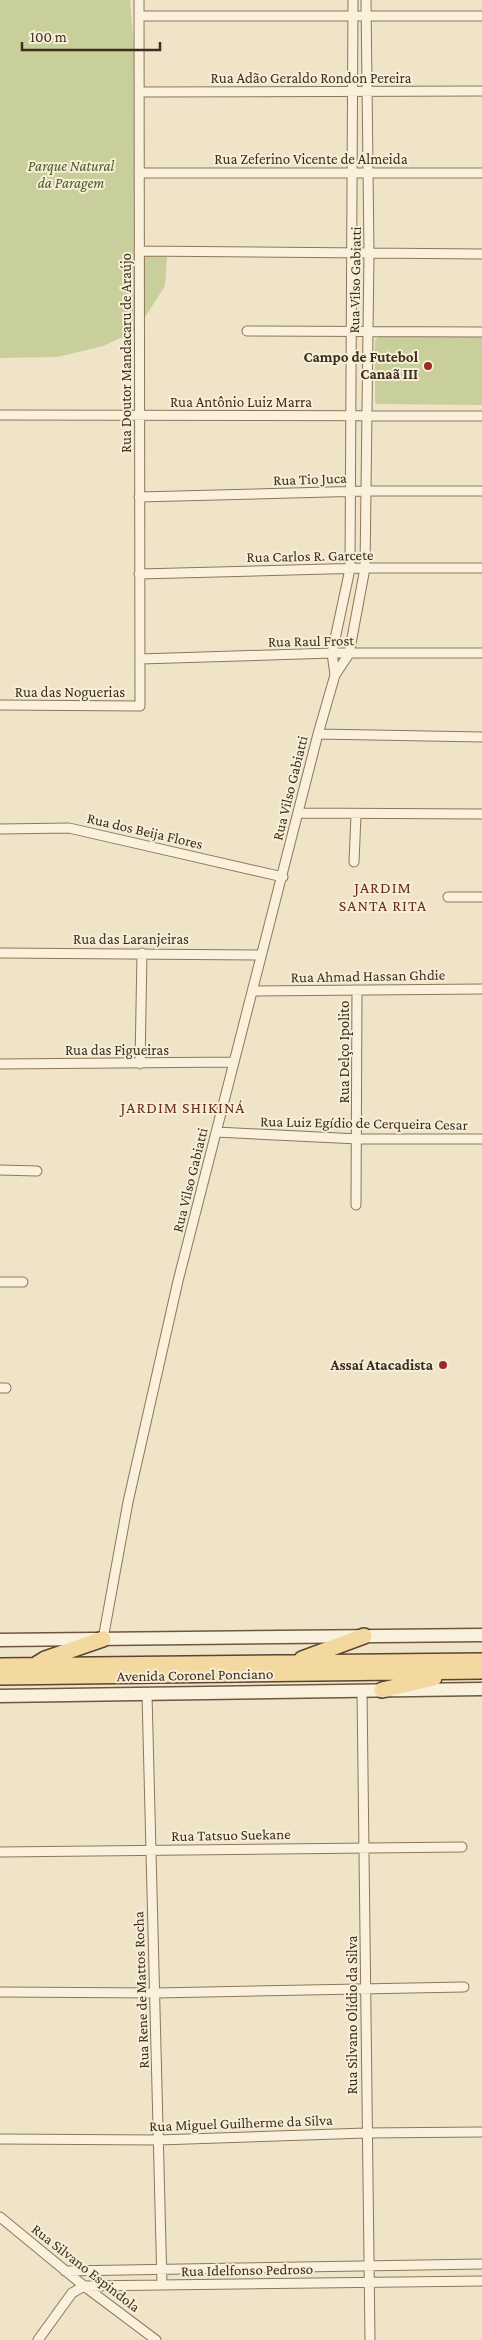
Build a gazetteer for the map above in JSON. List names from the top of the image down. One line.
{"streets":{"main road":["Avenida Coronel Ponciano"],"street":["Rua Adão Geraldo Rondon Pereira","Rua Zeferino Vicente de Almeida","Rua Vilso Gabiatti","Rua Doutor Mandacaru de Araújo","Rua Antônio Luiz Marra","Rua Tio Juca","Rua Carlos R. Garcete","Rua Raul Frost","Rua das Noguerias","Rua dos Beija Flores","Rua das Laranjeiras","Rua Ahmad Hassan Ghdie","Rua das Figueiras","Rua Delço Ipolito","Rua Luiz Egídio de Cerqueira Cesar","Rua Tatsuo Suekane","Rua Rene de Mattos Rocha","Rua Silvano Olídio da Silva","Rua Miguel Guilherme da Silva","Rua Silvano Espindola","Rua Idelfonso Pedroso"]},"crossings":[["Rua Adão Geraldo Rondon Pereira","Rua Vilso Gabiatti"],["Rua Adão Geraldo Rondon Pereira","Rua Doutor Mandacaru de Araújo"],["Rua Zeferino Vicente de Almeida","Rua Vilso Gabiatti"],["Rua Zeferino Vicente de Almeida","Rua Doutor Mandacaru de Araújo"],["Rua Vilso Gabiatti","Rua Antônio Luiz Marra"],["Rua Vilso Gabiatti","Rua Tio Juca"],["Rua Vilso Gabiatti","Rua Carlos R. Garcete"],["Rua Vilso Gabiatti","Rua Raul Frost"],["Rua Vilso Gabiatti","Rua dos Beija Flores"],["Rua Vilso Gabiatti","Rua das Laranjeiras"],["Rua Vilso Gabiatti","Rua Ahmad Hassan Ghdie"],["Rua Vilso Gabiatti","Rua das Figueiras"],["Rua Vilso Gabiatti","Rua Luiz Egídio de Cerqueira Cesar"],["Rua Doutor Mandacaru de Araújo","Rua Antônio Luiz Marra"],["Rua Doutor Mandacaru de Araújo","Rua Tio Juca"],["Rua Doutor Mandacaru de Araújo","Rua Carlos R. Garcete"],["Rua Doutor Mandacaru de Araújo","Rua Raul Frost"],["Rua Doutor Mandacaru de Araújo","Rua das Noguerias"],["Rua Ahmad Hassan Ghdie","Rua Delço Ipolito"],["Rua Delço Ipolito","Rua Luiz Egídio de Cerqueira Cesar"],["Rua Tatsuo Suekane","Rua Rene de Mattos Rocha"],["Rua Tatsuo Suekane","Rua Silvano Olídio da Silva"],["Rua Rene de Mattos Rocha","Rua Miguel Guilherme da Silva"],["Rua Rene de Mattos Rocha","Rua Idelfonso Pedroso"],["Rua Silvano Olídio da Silva","Rua Miguel Guilherme da Silva"],["Rua Silvano Olídio da Silva","Rua Idelfonso Pedroso"],["Rua Silvano Espindola","Rua Idelfonso Pedroso"]],"districts":["JARDIM SANTA RITA","JARDIM SHIKINÁ"],"parks":["Parque Natural da Paragem"],"places":["Campo de Futebol Canaã III","Assaí Atacadista"],"scale_bar":"100 m"}
